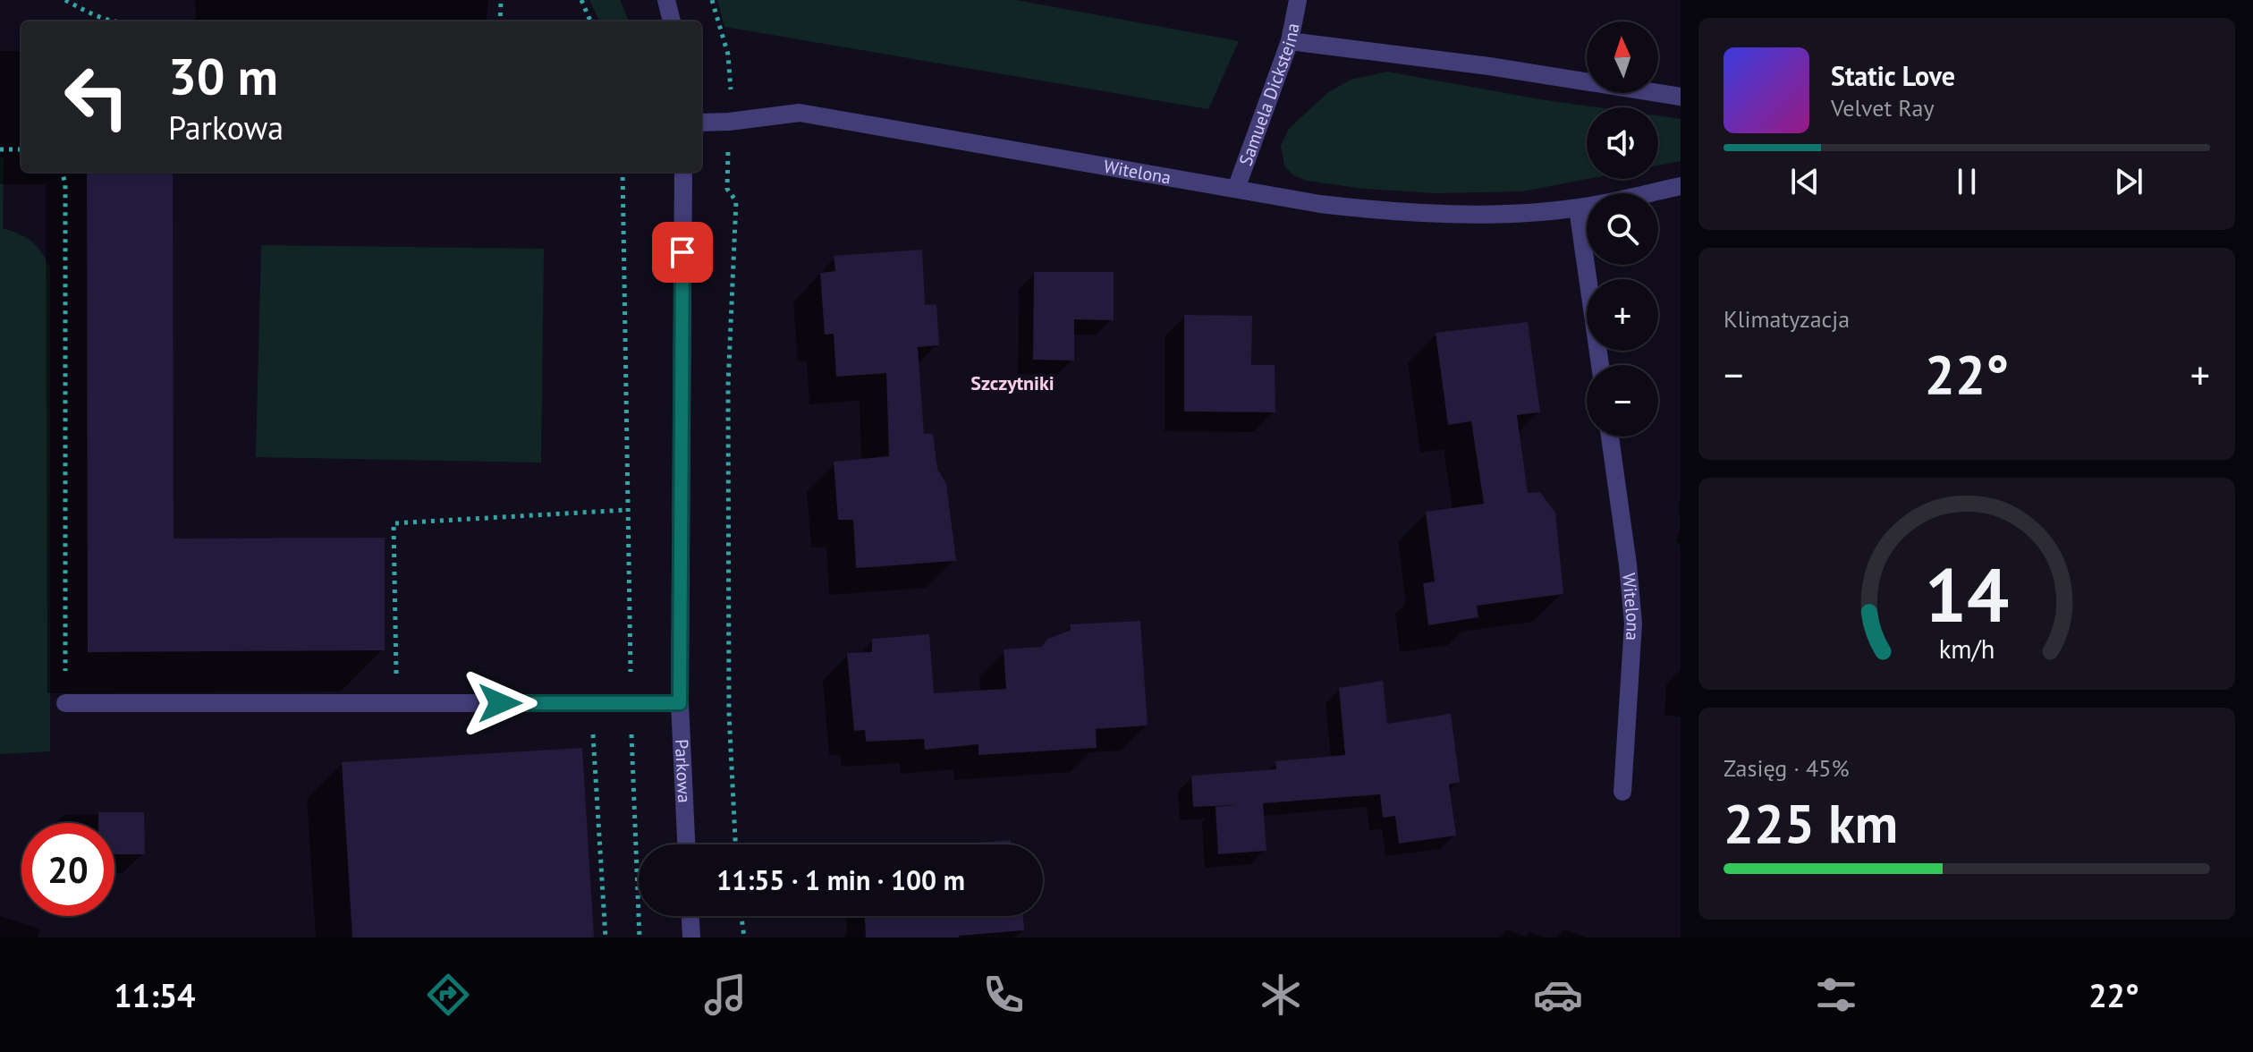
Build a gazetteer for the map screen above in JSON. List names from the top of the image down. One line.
{"streets":{"street":["Samuela Dicksteina","Witelona","Parkowa"]},"crossings":[["Samuela Dicksteina","Witelona"]],"districts":["Szczytniki"],"north":"top","page":{"map_buttons":["+","−"],"turn":["30 m","Parkowa"],"song":["Static Love","Velvet Ray"],"tile":["Klimatyzacja",["Zasięg · 45%","225 km"]],"heat":["−","22°","+"],"limit":"20","trip":"11:55 · 1 min · 100 m","tabs":["11:54","22°"],"gauge":["14","km/h"]}}
